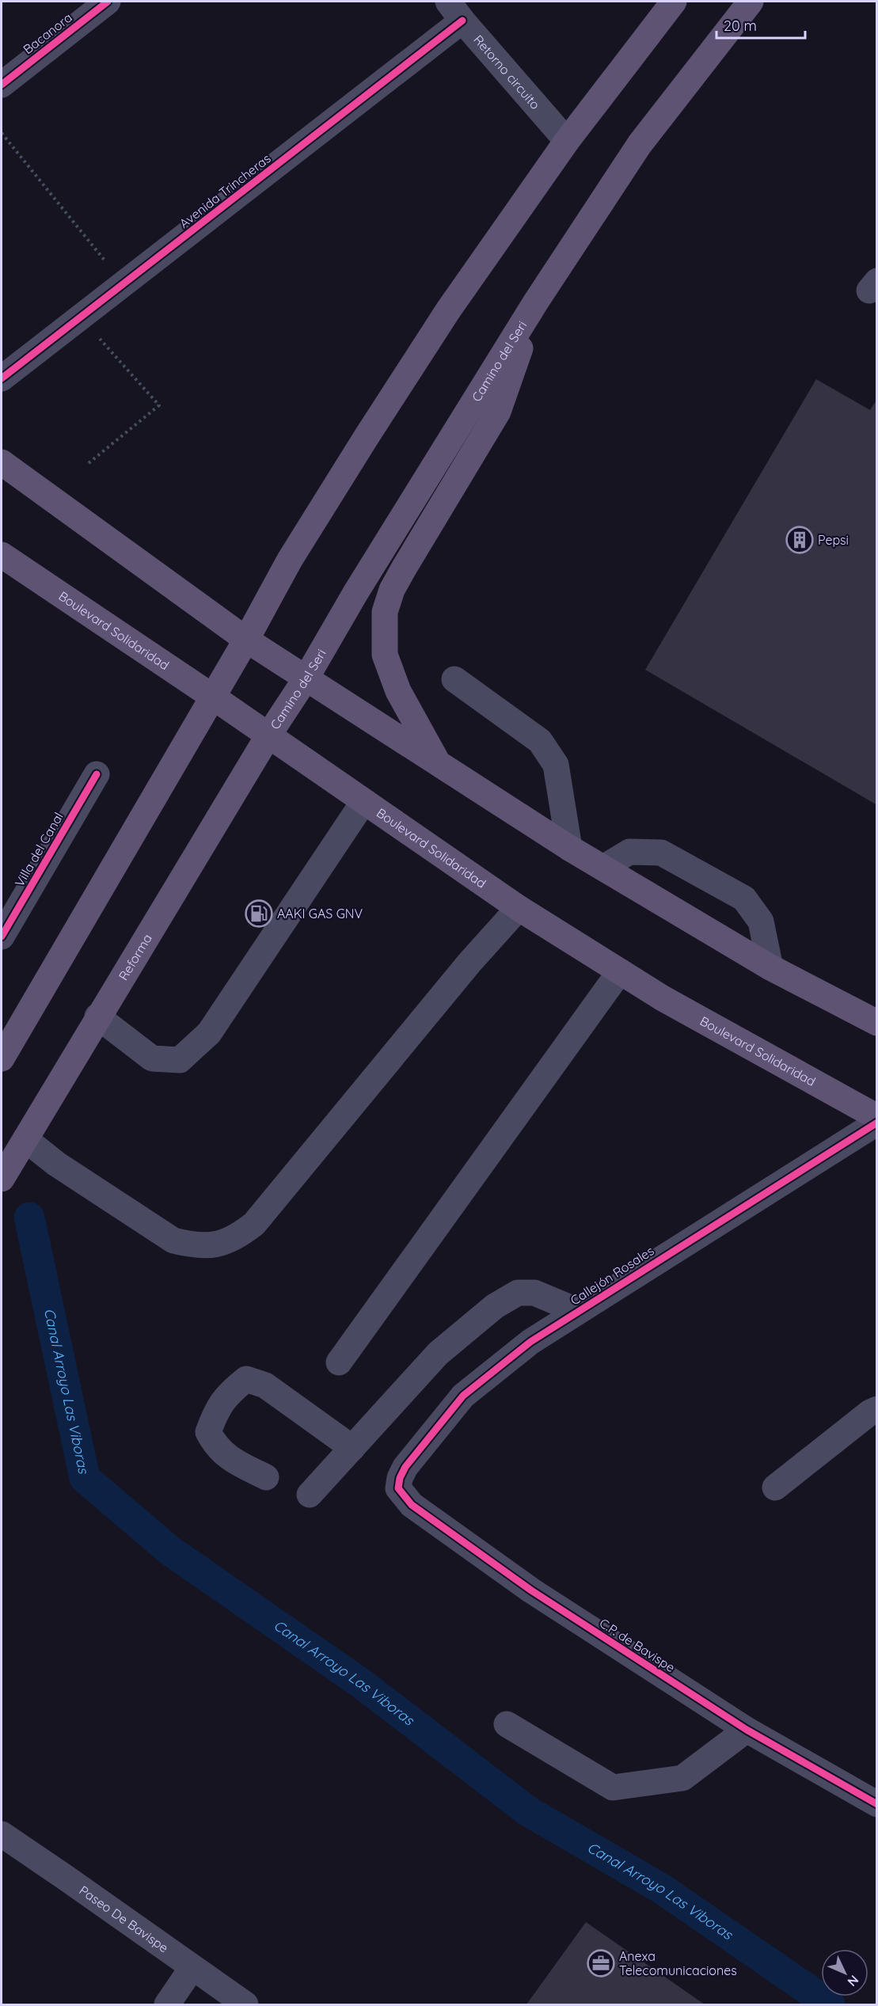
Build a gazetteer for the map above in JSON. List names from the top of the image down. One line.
{"streets":{"main road":["Camino del Seri","Boulevard Solidaridad","Reforma"],"street":["Bacanora","Retorno circuito","Avenida Trincheras","Villa del Canal","Callejón Rosales","C.P. de Bavispe","Paseo De Bavispe"]},"crossings":[["Retorno circuito","Avenida Trincheras"],["Camino del Seri","Boulevard Solidaridad"],["Camino del Seri","Reforma"],["Boulevard Solidaridad","Reforma"],["Callejón Rosales","C.P. de Bavispe"]],"water":["Canal Arroyo Las Viboras"],"places":{"building":["Pepsi"],"fuel station":["AAKI GAS GNV"],"office":["Anexa Telecomunicaciones"]},"scale_bar":"20 m","north":"bottom right"}
